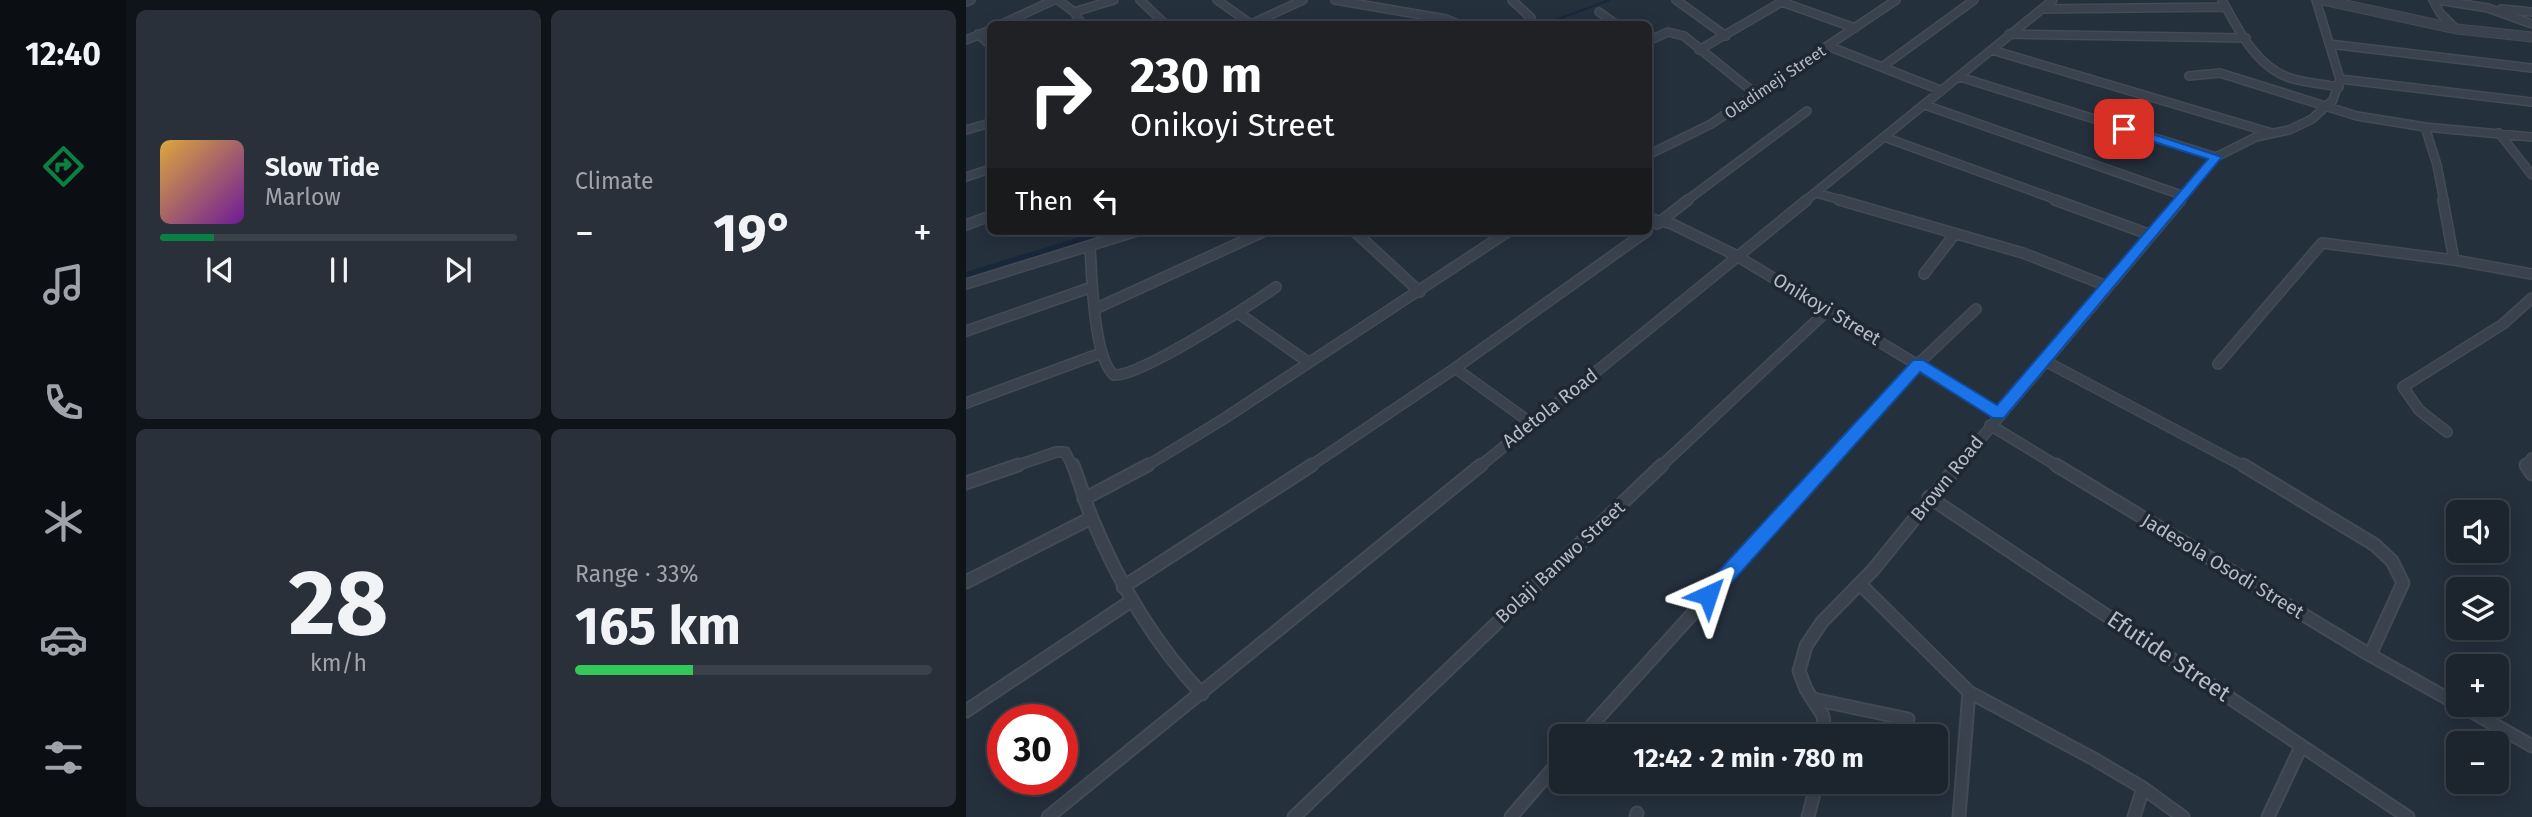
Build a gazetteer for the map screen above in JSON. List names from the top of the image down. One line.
{"streets":{"street":["Oladimeji Street","Onikoyi Street","Adetola Road","Brown Road","Bolaji Banwo Street","Jadesola Osodi Street","Efutide Street"]},"crossings":[["Onikoyi Street","Adetola Road"],["Onikoyi Street","Brown Road"],["Onikoyi Street","Bolaji Banwo Street"],["Brown Road","Jadesola Osodi Street"],["Brown Road","Efutide Street"]],"page":{"tabs":"12:40","tile":["Climate",["28","km/h"],["Range · 33%","165 km"]],"turn":["230 m","Onikoyi Street"],"song":["Slow Tide","Marlow"],"then":"Then","heat":["−","19°","+"],"map_buttons":["+","−"],"limit":"30","trip":"12:42 · 2 min · 780 m"}}
